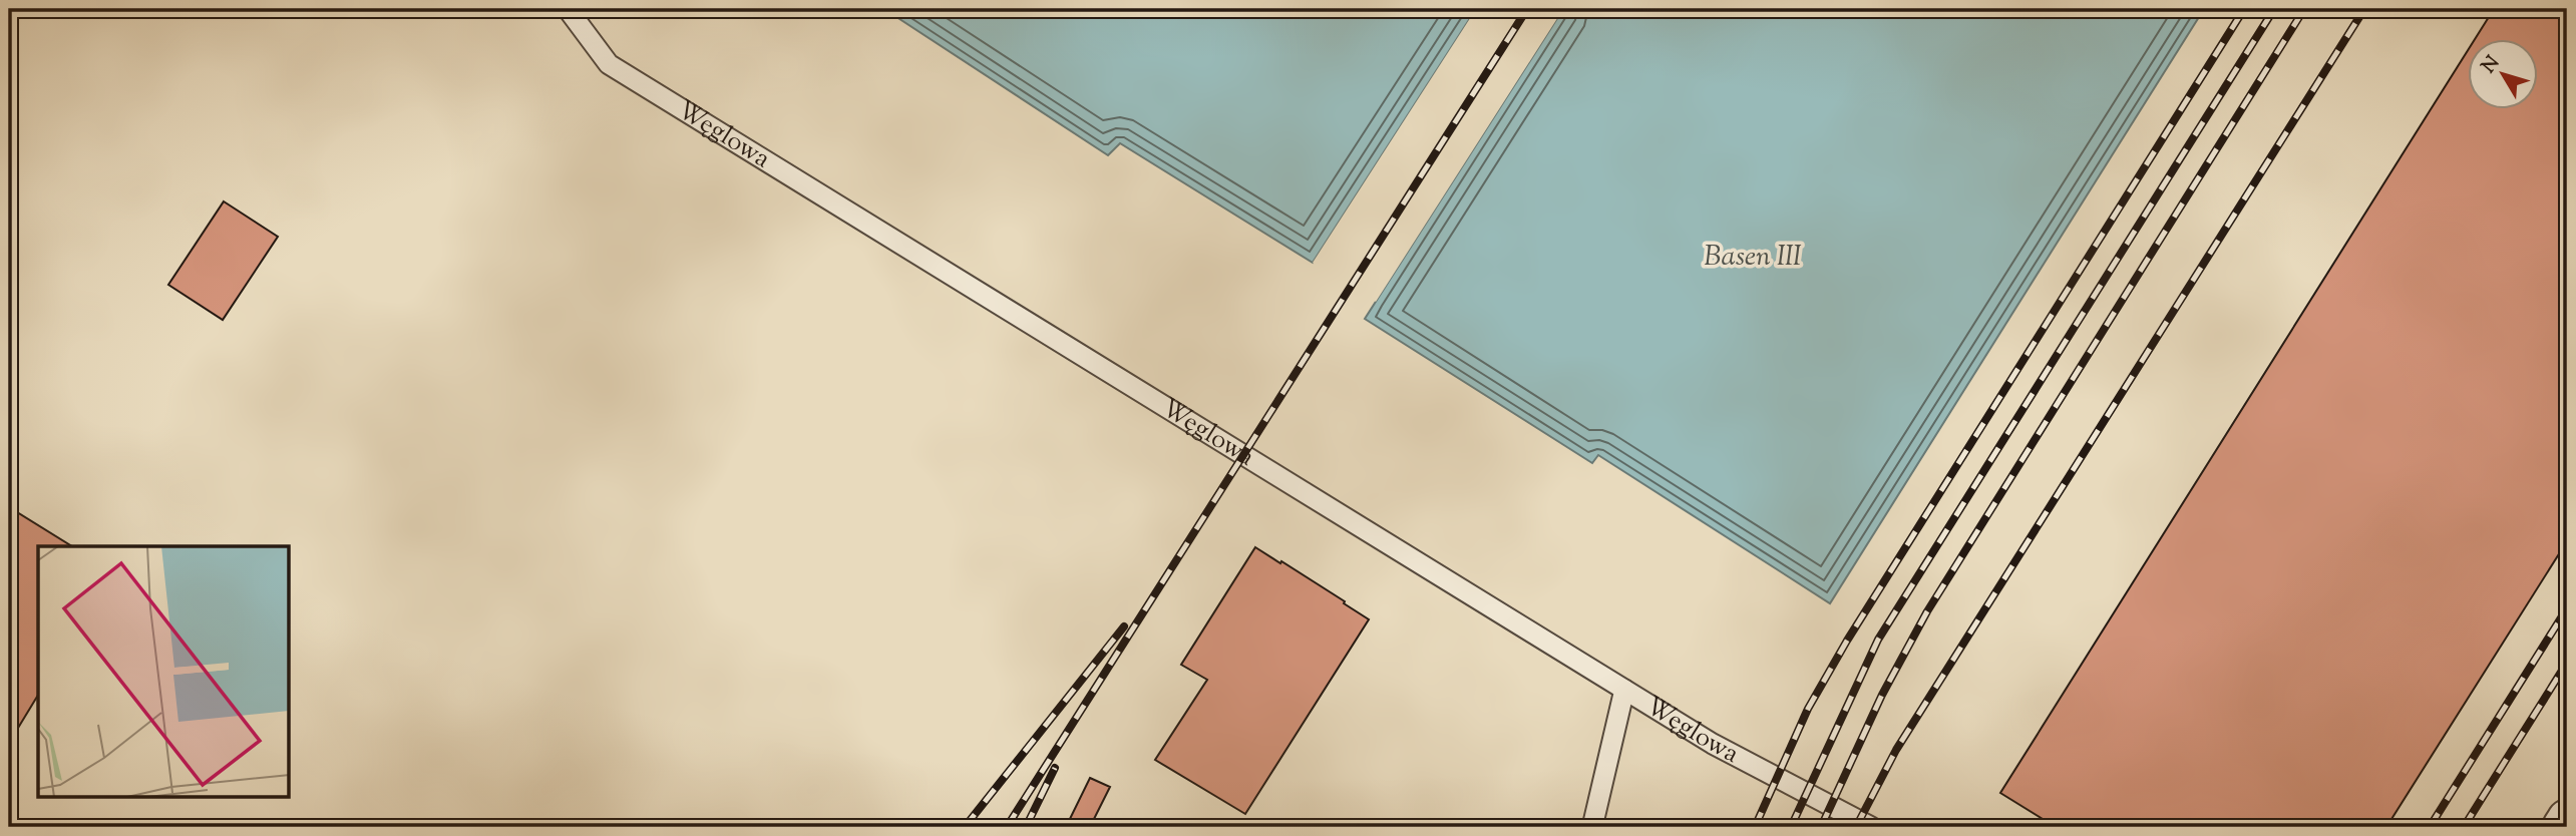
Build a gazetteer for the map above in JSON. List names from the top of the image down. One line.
{"streets":{"lane":["Węglowa"]},"water":["Basen III"],"north":"top left"}
